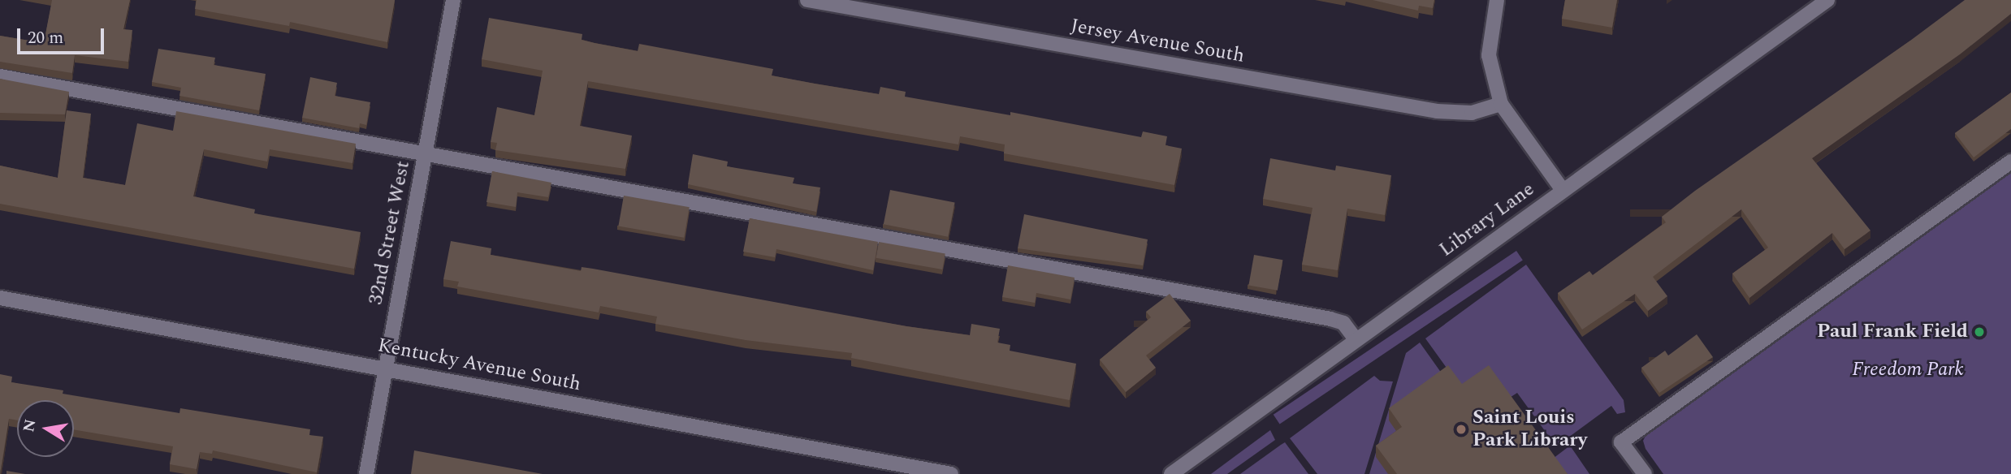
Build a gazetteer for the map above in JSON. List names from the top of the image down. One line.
{"streets":{"street":["Jersey Avenue South","Library Lane","32nd Street West","Kentucky Avenue South"]},"crossings":[["32nd Street West","Kentucky Avenue South"]],"parks":["Freedom Park"],"places":["Paul Frank Field","Saint Louis Park Library"],"scale_bar":"20 m","north":"left"}
